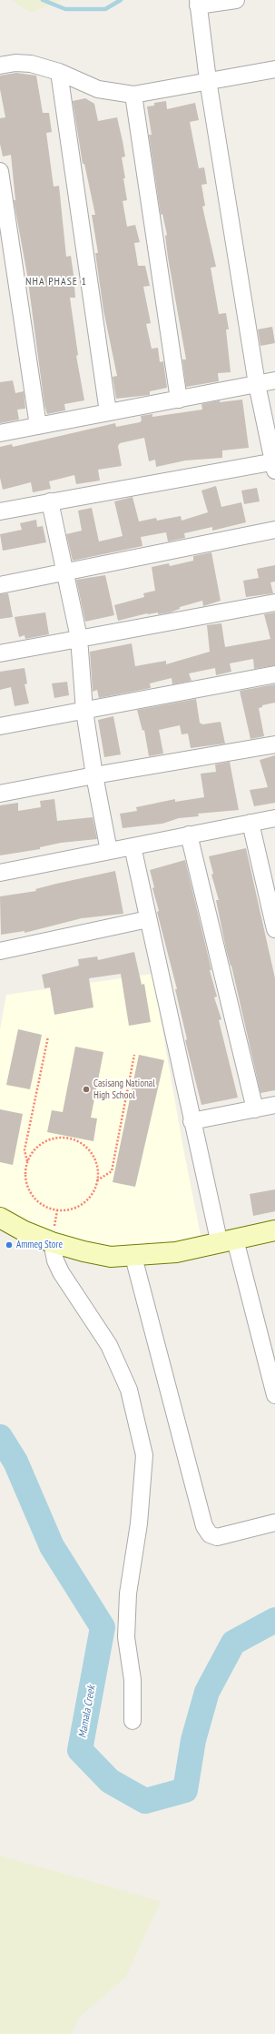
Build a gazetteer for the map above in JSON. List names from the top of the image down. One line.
{"districts":["NHA PHASE 1"],"water":["Mamala Creek"],"places":["Casisang National High School","Ammeg Store"]}
